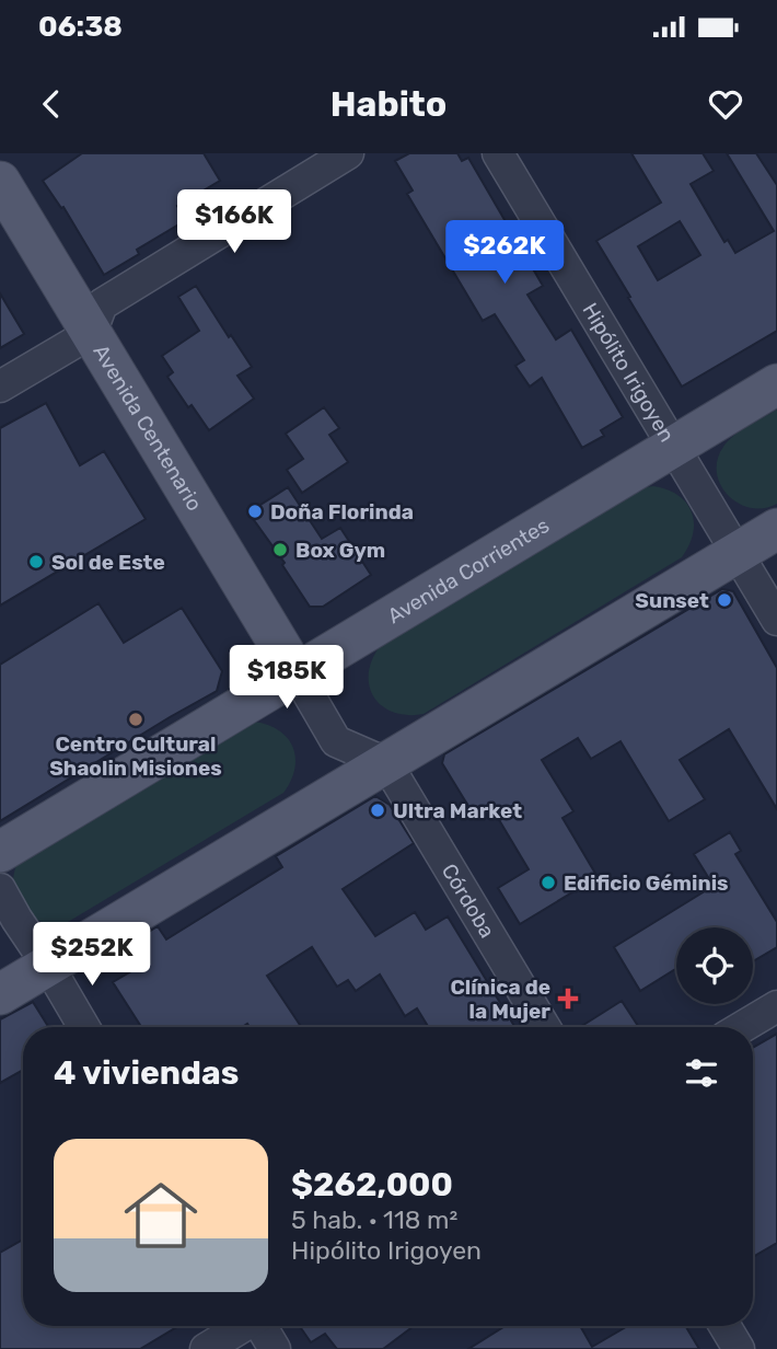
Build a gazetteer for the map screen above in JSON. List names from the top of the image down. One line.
{"streets":{"main road":["Avenida Centenario","Avenida Corrientes"],"street":["Hipólito Irigoyen","Córdoba"]},"crossings":[["Hipólito Irigoyen","Avenida Corrientes"],["Avenida Centenario","Avenida Corrientes"]],"places":{"other":["Doña Florinda","Box Gym","Sol de Este","Sunset","Centro Cultural Shaolin Misiones","Ultra Market","Edificio Géminis"],"health":["Clínica de la Mujer"]},"page":{"status":"06:38","header":"Habito","price":["$166K","$262K","$185K","$252K"],"heading":"4 viviendas","list":[{"name":"$262,000","note":"5 hab. · 118 m² · Hipólito Irigoyen"}]}}
